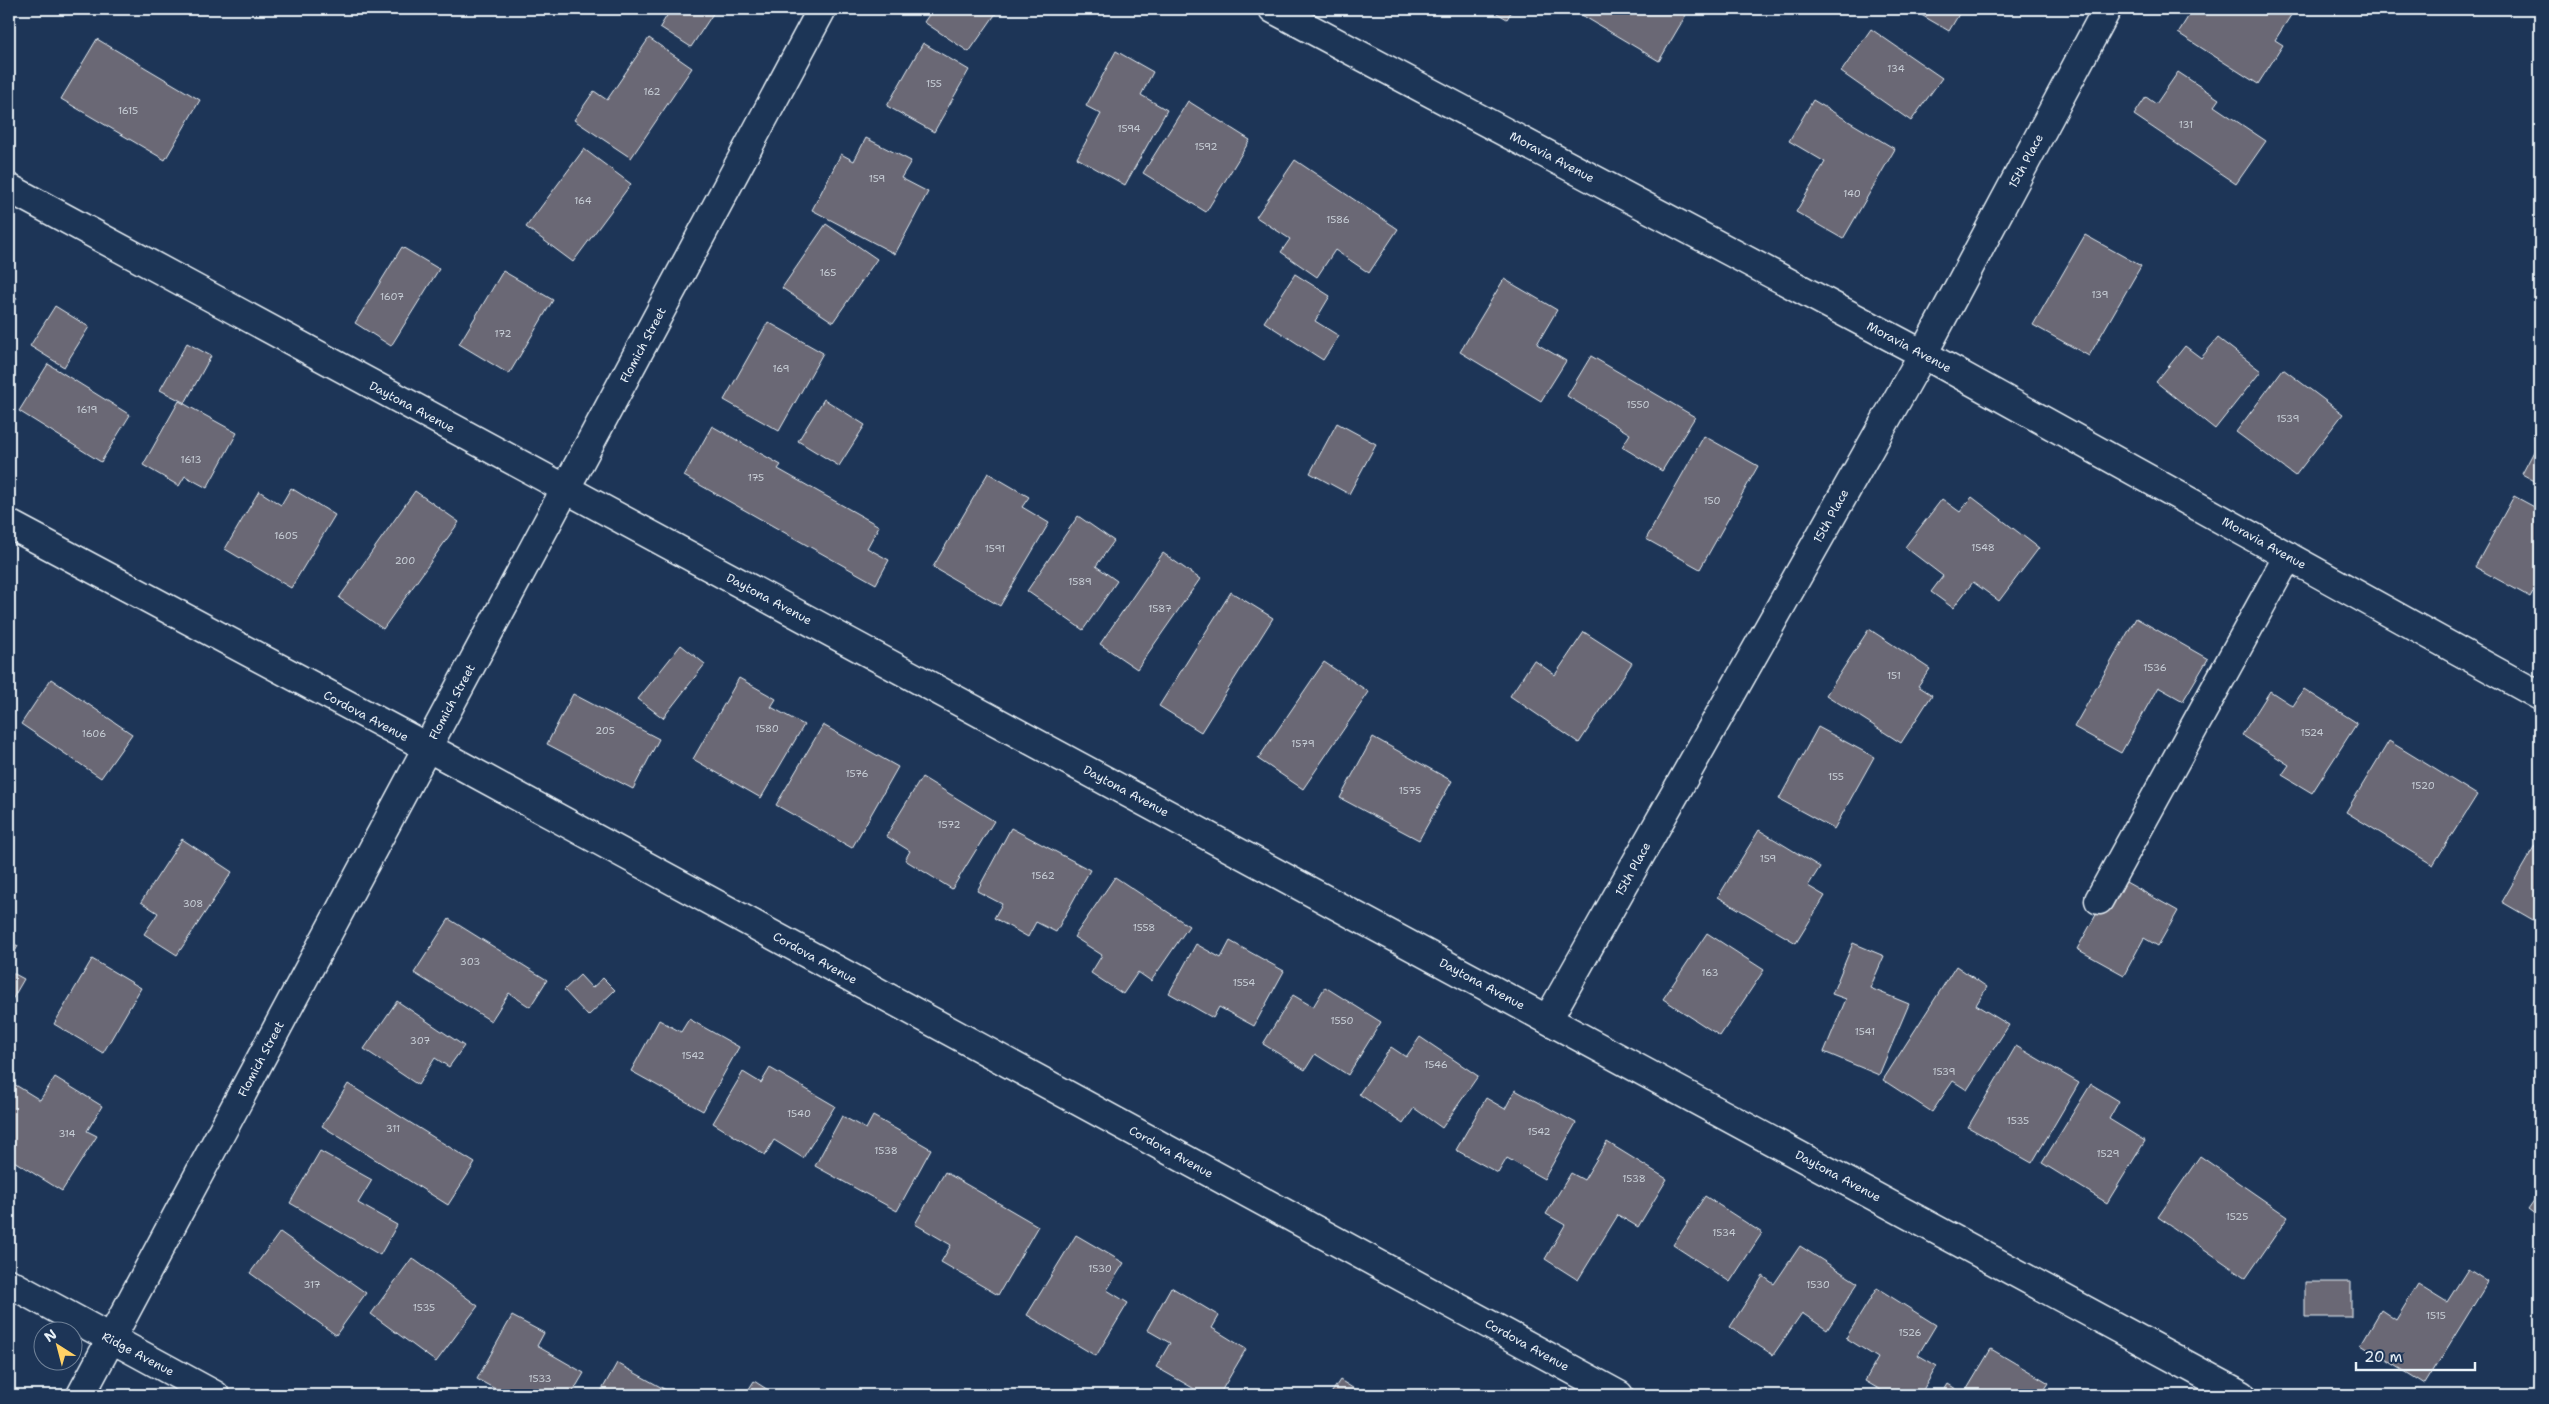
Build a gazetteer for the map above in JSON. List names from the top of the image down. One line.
{"streets":{"street":["Moravia Avenue","15th Place","Flomich Street","Daytona Avenue","Cordova Avenue","Ridge Avenue"]},"crossings":[["Moravia Avenue","15th Place"],["15th Place","Daytona Avenue"],["Flomich Street","Daytona Avenue"],["Flomich Street","Cordova Avenue"],["Flomich Street","Ridge Avenue"]],"house_numbers":["134","155","162","1615","131","1594","1592","159","140","164","1586","165","139","1607","172","169","1550","1619","1539","1613","175","150","1605","1548","1591","200","1589","1587","1536","151","1580","205","1524","1606","1579","1576","155","1520","1575","1572","159","1562","308","1558","303","163","1554","1550","1541","307","1542","1546","1539","1540","1535","311","1542","314","1538","1529","1538","1525","1534","1530","317","1530","1535","1515","1526","1533"],"scale_bar":"20 m","north":"top left"}
